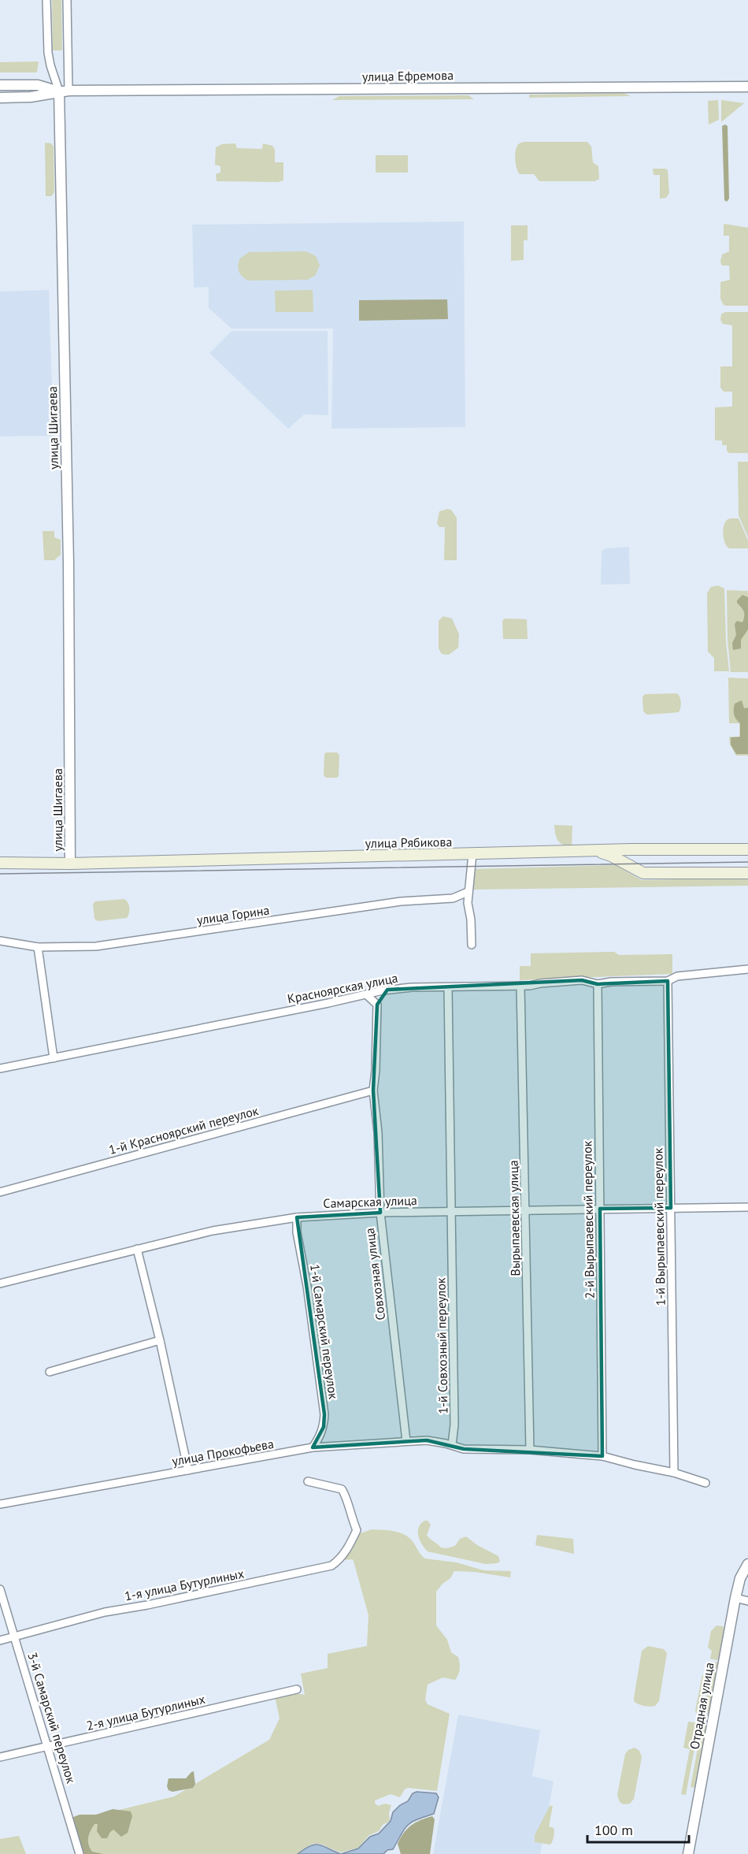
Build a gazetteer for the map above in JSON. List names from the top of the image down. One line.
{"streets":{"main road":["улица Рябикова"],"street":["улица Ефремова","улица Шигаева","улица Горина","Красноярская улица","1-й Красноярский переулок","Самарская улица","Вырыпаевская улица","2-й Вырыпаевский переулок","1-й Вырыпаевский переулок","Совхозная улица","1-й Самарский переулок","1-й Совхозный переулок","улица Прокофьева","1-я улица Бутурлиных","Отрадная улица","2-я улица Бутурлиных","3-й Самарский переулок"]},"crossings":[["улица Ефремова","улица Шигаева"],["улица Шигаева","улица Рябикова"],["Красноярская улица","Вырыпаевская улица"],["Красноярская улица","2-й Вырыпаевский переулок"],["Красноярская улица","1-й Вырыпаевский переулок"],["Красноярская улица","1-й Совхозный переулок"],["1-й Красноярский переулок","Совхозная улица"],["Самарская улица","Вырыпаевская улица"],["Самарская улица","2-й Вырыпаевский переулок"],["Самарская улица","1-й Вырыпаевский переулок"],["Самарская улица","Совхозная улица"],["Самарская улица","1-й Самарский переулок"],["Самарская улица","1-й Совхозный переулок"],["Совхозная улица","улица Прокофьева"],["1-й Самарский переулок","улица Прокофьева"],["1-й Совхозный переулок","улица Прокофьева"],["1-я улица Бутурлиных","3-й Самарский переулок"],["2-я улица Бутурлиных","3-й Самарский переулок"]],"scale_bar":"100 m"}
